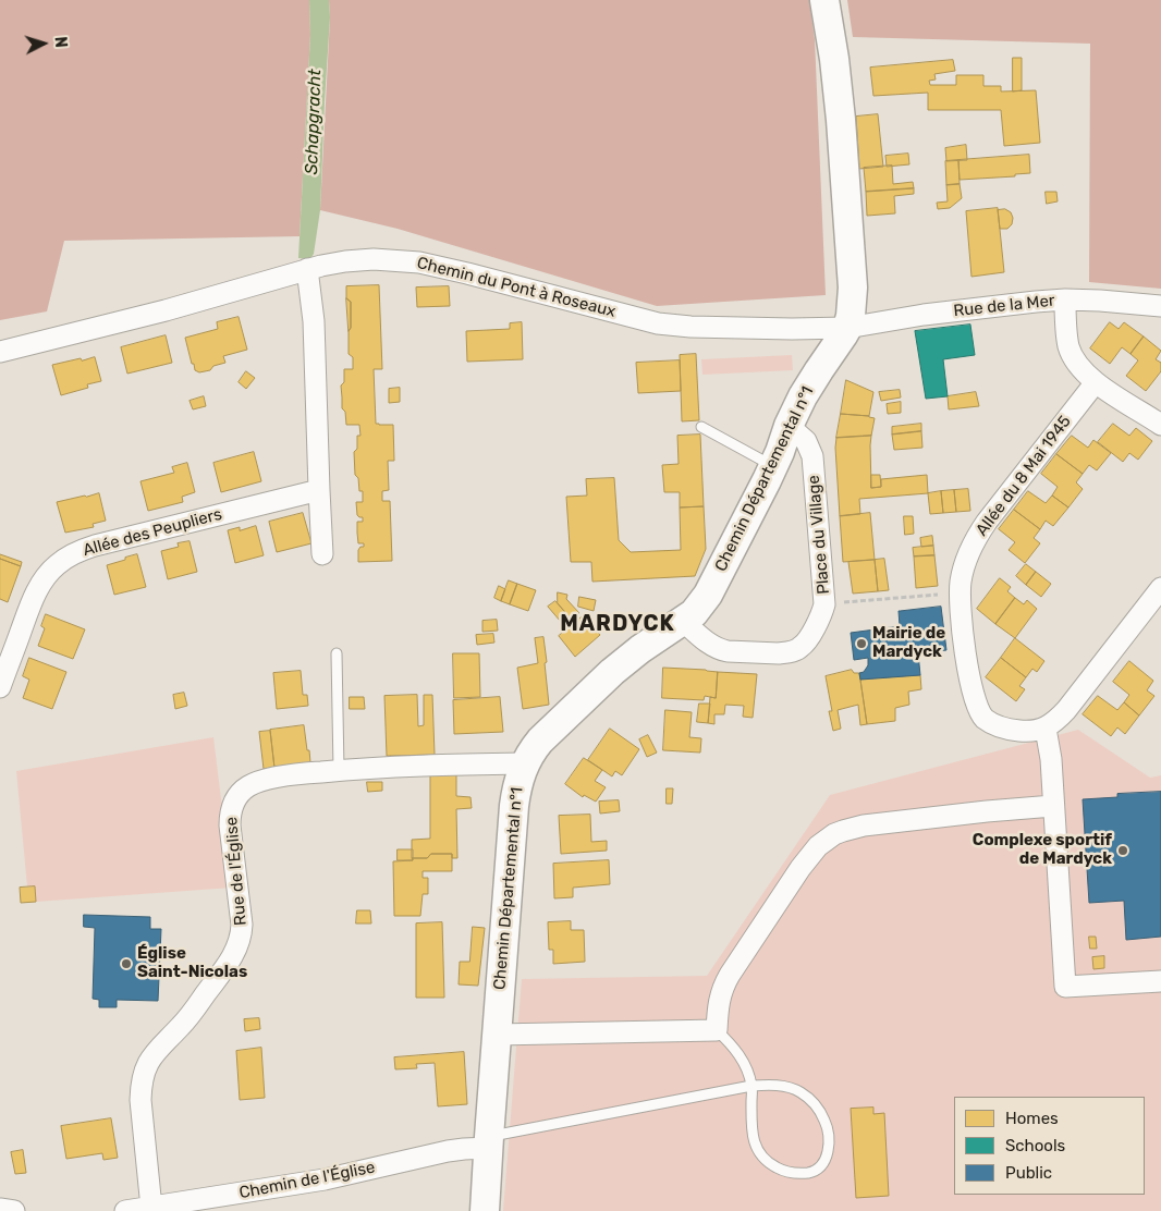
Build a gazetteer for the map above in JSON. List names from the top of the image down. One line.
{"streets":{"street":["Chemin du Pont à Roseaux","Rue de la Mer","Allée du 8 Mai 1945","Chemin Départemental n°1","Allée des Peupliers","Place du Village","Rue de l'Église","Chemin de l'Église"]},"crossings":[["Chemin du Pont à Roseaux","Rue de la Mer"],["Chemin du Pont à Roseaux","Chemin Départemental n°1"],["Rue de la Mer","Chemin Départemental n°1"],["Chemin Départemental n°1","Place du Village"],["Chemin Départemental n°1","Rue de l'Église"],["Chemin Départemental n°1","Chemin de l'Église"],["Rue de l'Église","Chemin de l'Église"]],"districts":["MARDYCK"],"water":["Schapgracht"],"places":["Mairie de Mardyck","Complexe sportif de Mardyck","Église Saint-Nicolas"],"legend":["Homes","Schools","Public"],"north":"right"}
